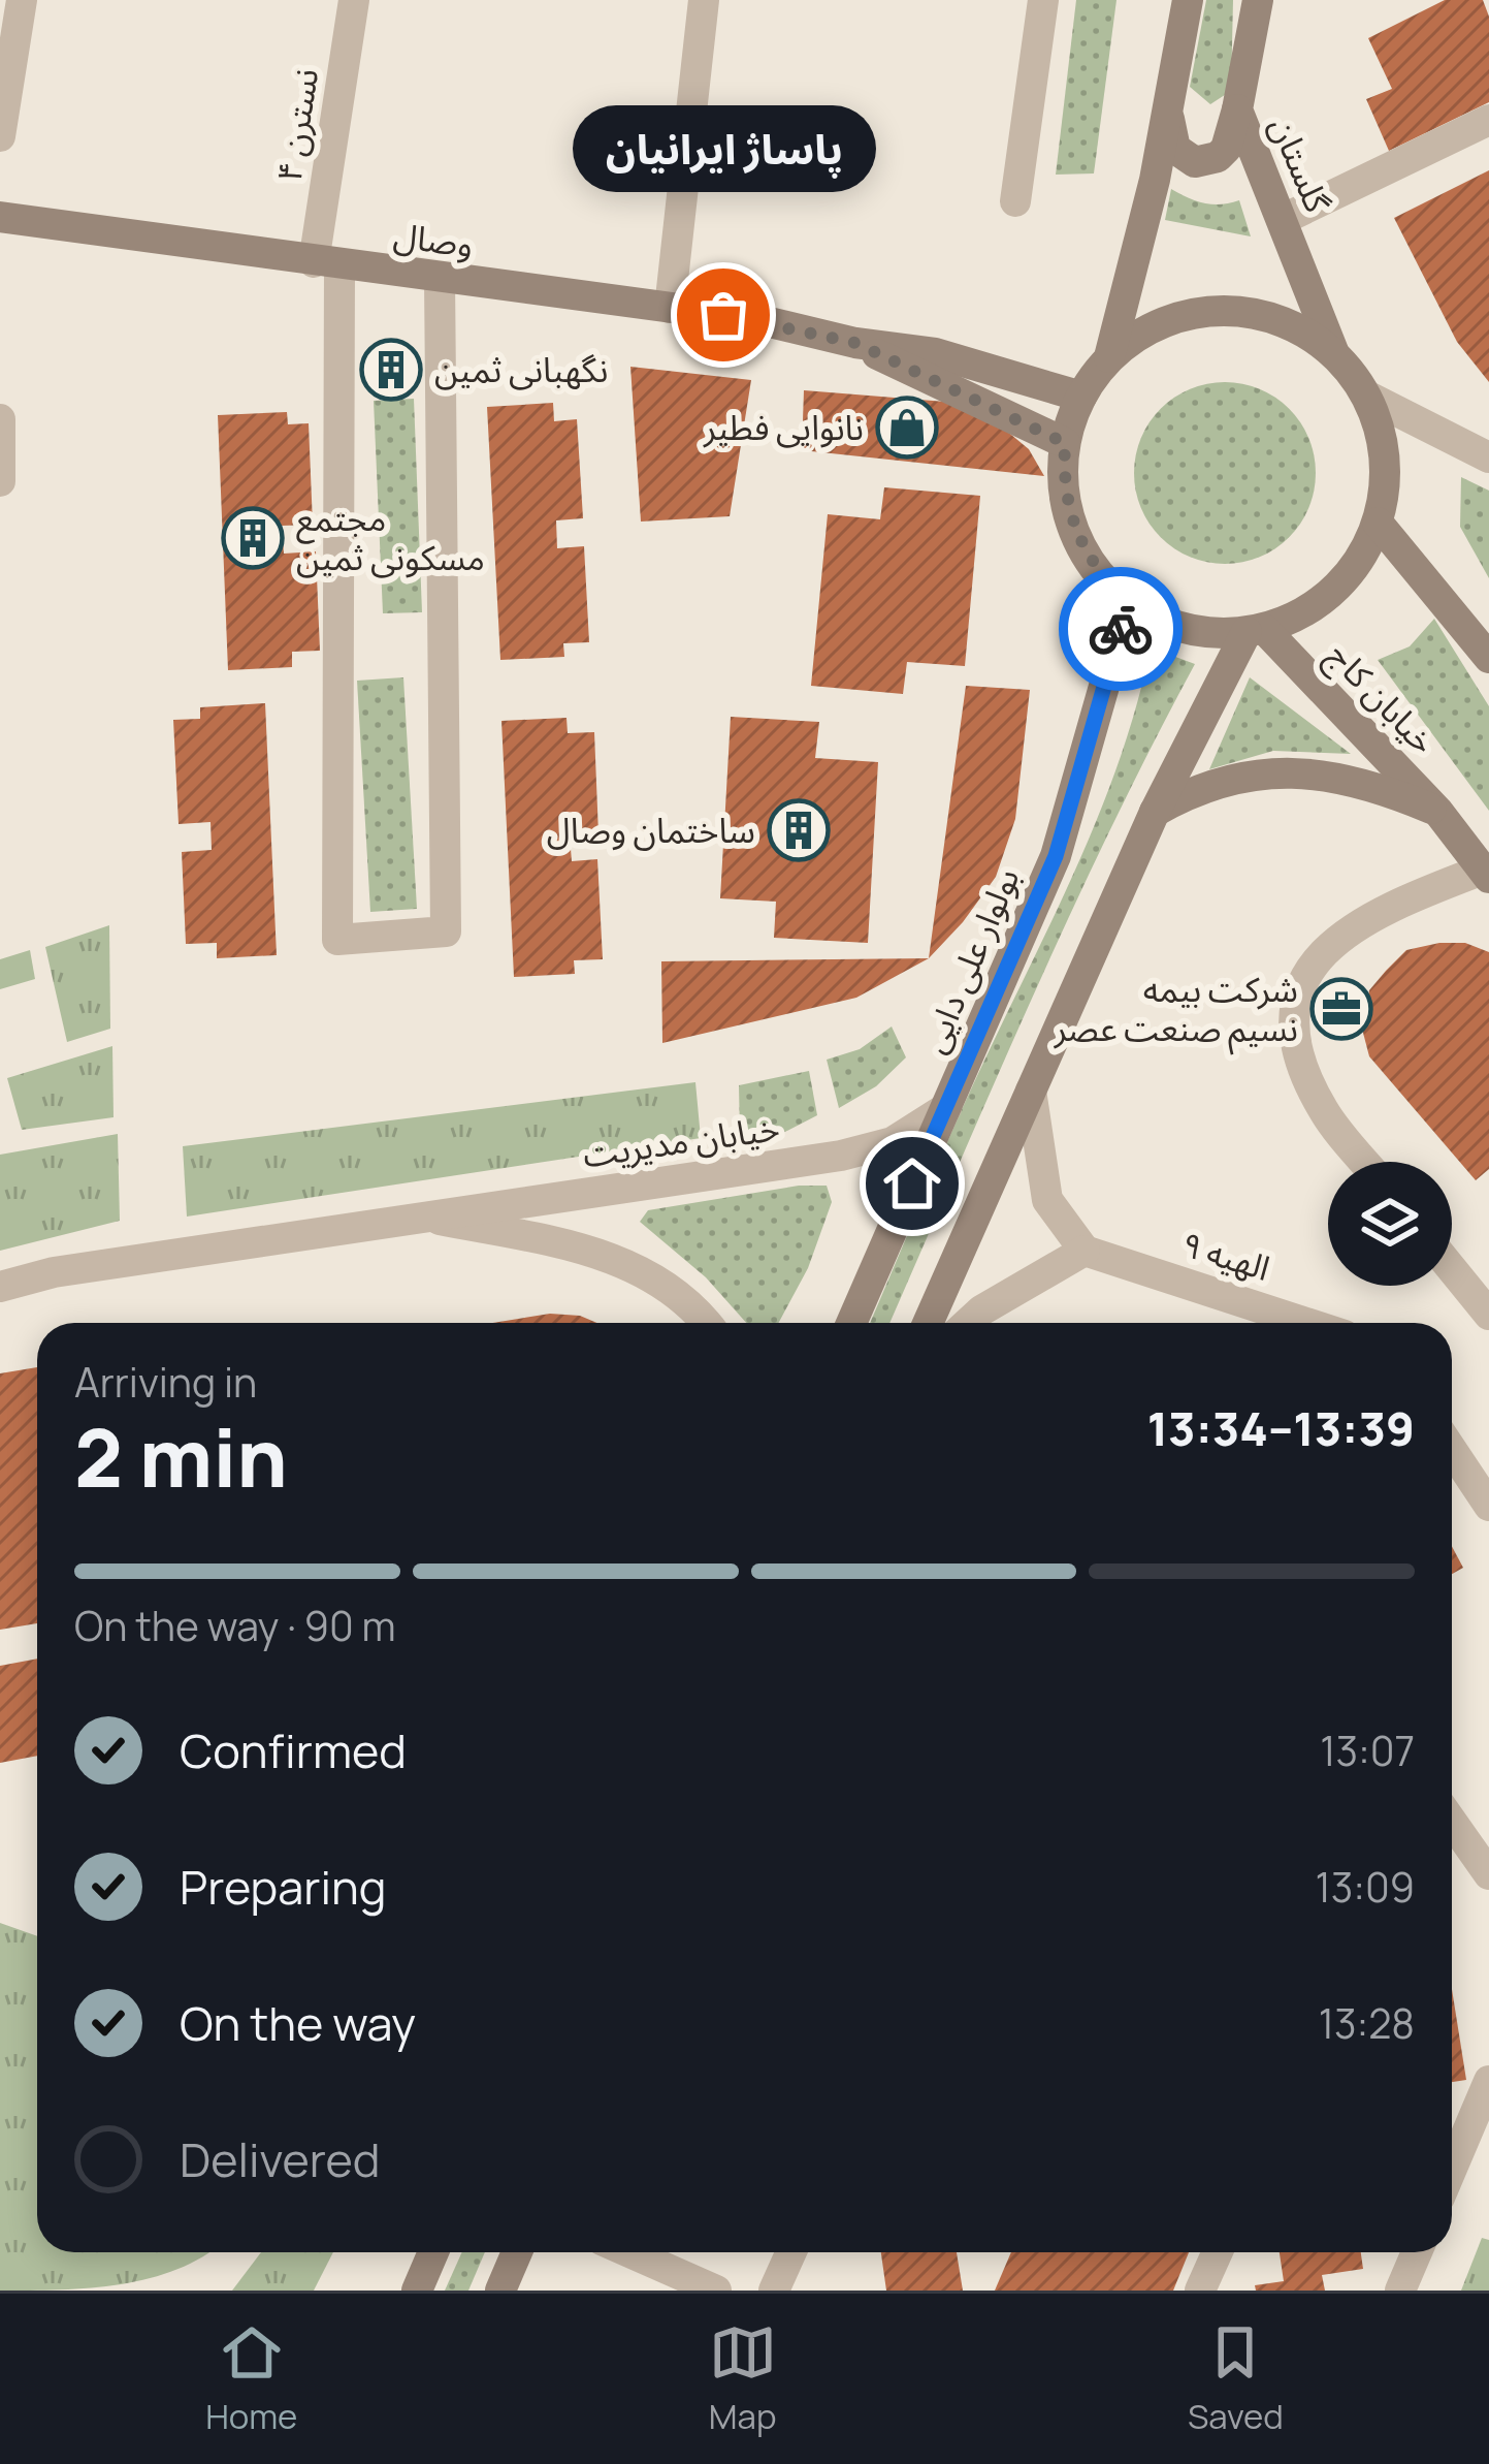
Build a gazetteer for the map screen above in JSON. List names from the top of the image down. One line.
{"streets":{"main road":["گلستان","وصال","خیابان کاج","بولوار علی دایی"],"street":["نسترن ۴","خیابان مدیریت","الهیه ۹"]},"crossings":[["نسترن ۴","وصال"],["گلستان","خیابان کاج"],["گلستان","بولوار علی دایی"],["خیابان کاج","بولوار علی دایی"],["بولوار علی دایی","خیابان مدیریت"]],"places":{"other":["پاساژ ایرانیان"],"building":["نگهبانی ثمین","مجتمع مسکونی ثمین","ساختمان وصال"],"shop":["نانوایی فطیر"],"office":["شرکت بیمه نسیم صنعت عصر"]},"page":{"bubble":"پاساژ ایرانیان","heading":["2 min","Arriving in","13:34–13:39"],"bar":"On the way · 90 m","list":[["Confirmed","13:07"],["Preparing","13:09"],["On the way","13:28"],"Delivered"],"tabs":["Home","Map","Saved"]}}
